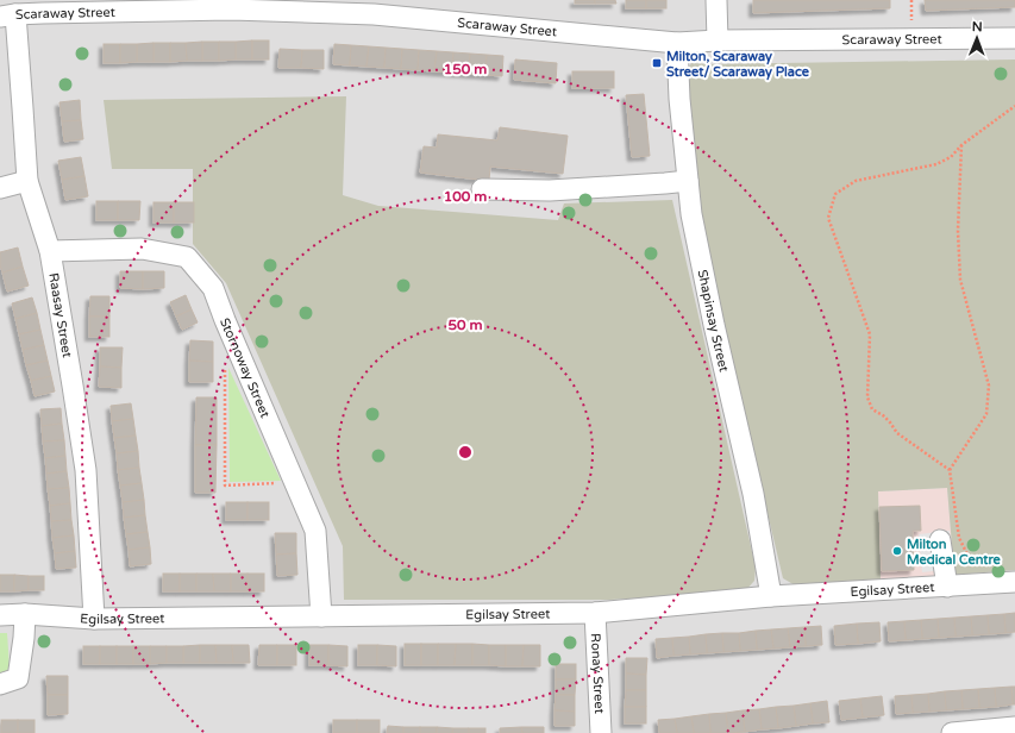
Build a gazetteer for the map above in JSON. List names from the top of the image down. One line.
{"streets":{"street":["Scaraway Street","Raasay Street","Shapinsay Street","Stornoway Street","Egilsay Street","Ronay Street"]},"crossings":[["Scaraway Street","Raasay Street"],["Scaraway Street","Shapinsay Street"],["Raasay Street","Stornoway Street"],["Raasay Street","Egilsay Street"],["Shapinsay Street","Egilsay Street"],["Stornoway Street","Egilsay Street"],["Egilsay Street","Ronay Street"]],"places":{"transit":["Milton, Scaraway Street/ Scaraway Place"],"other":["Milton Medical Centre"]},"north":"top","rings":["150 m","100 m","50 m"]}
